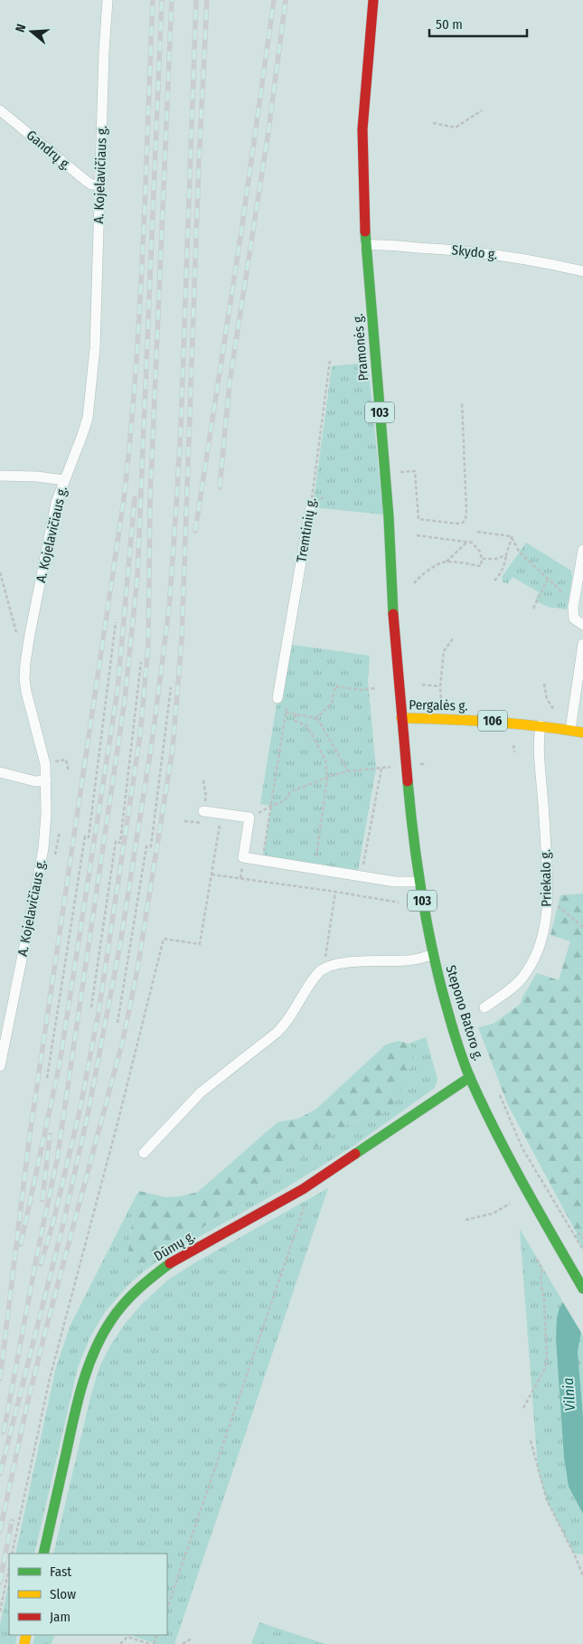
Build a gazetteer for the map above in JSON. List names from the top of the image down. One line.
{"streets":{"main road":["Pramonės g.","103","Pergalės g.","106","Stepono Batoro g.","Dūmų g."],"street":["Gandrų g.","A. Kojelavičiaus g.","Skydo g.","Tremtinių g.","Priekalo g."]},"crossings":[["Gandrų g.","A. Kojelavičiaus g."],["Skydo g.","Pramonės g."],["Pramonės g.","Pergalės g."],["Pramonės g.","Stepono Batoro g."],["Pergalės g.","Priekalo g."],["Pergalės g.","Stepono Batoro g."],["Stepono Batoro g.","Dūmų g."]],"water":["Vilnia"],"legend":["Fast","Slow","Jam"],"scale_bar":"50 m","north":"left"}
